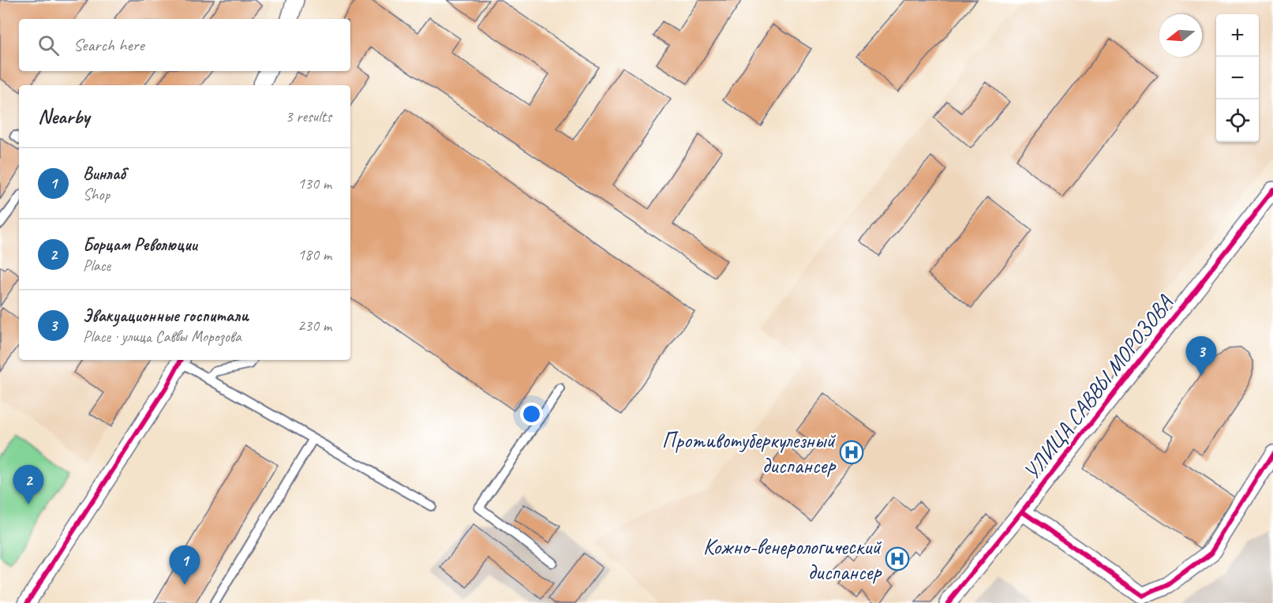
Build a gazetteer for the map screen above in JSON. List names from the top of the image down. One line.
{"streets":{"street":["УЛИЦА САВВЫ МОРОЗОВА"]},"places":{"hospital":["Противотуберкулезный диспансер","Кожно-венерологический диспансер"]},"north":"left","page":{"map_buttons":["+","−"],"search":"Search here","heading":["Nearby","3 results"],"list":[{"mark":"1","name":"Винлаб","note":"Shop","value":"130 m"},{"mark":"2","name":"Борцам Революции","note":"Place","value":"180 m"},{"mark":"3","name":"Эвакуационные госпитали","note":"Place · улица Саввы Морозова","value":"230 m"}],"pins":["3","2","1"]}}
